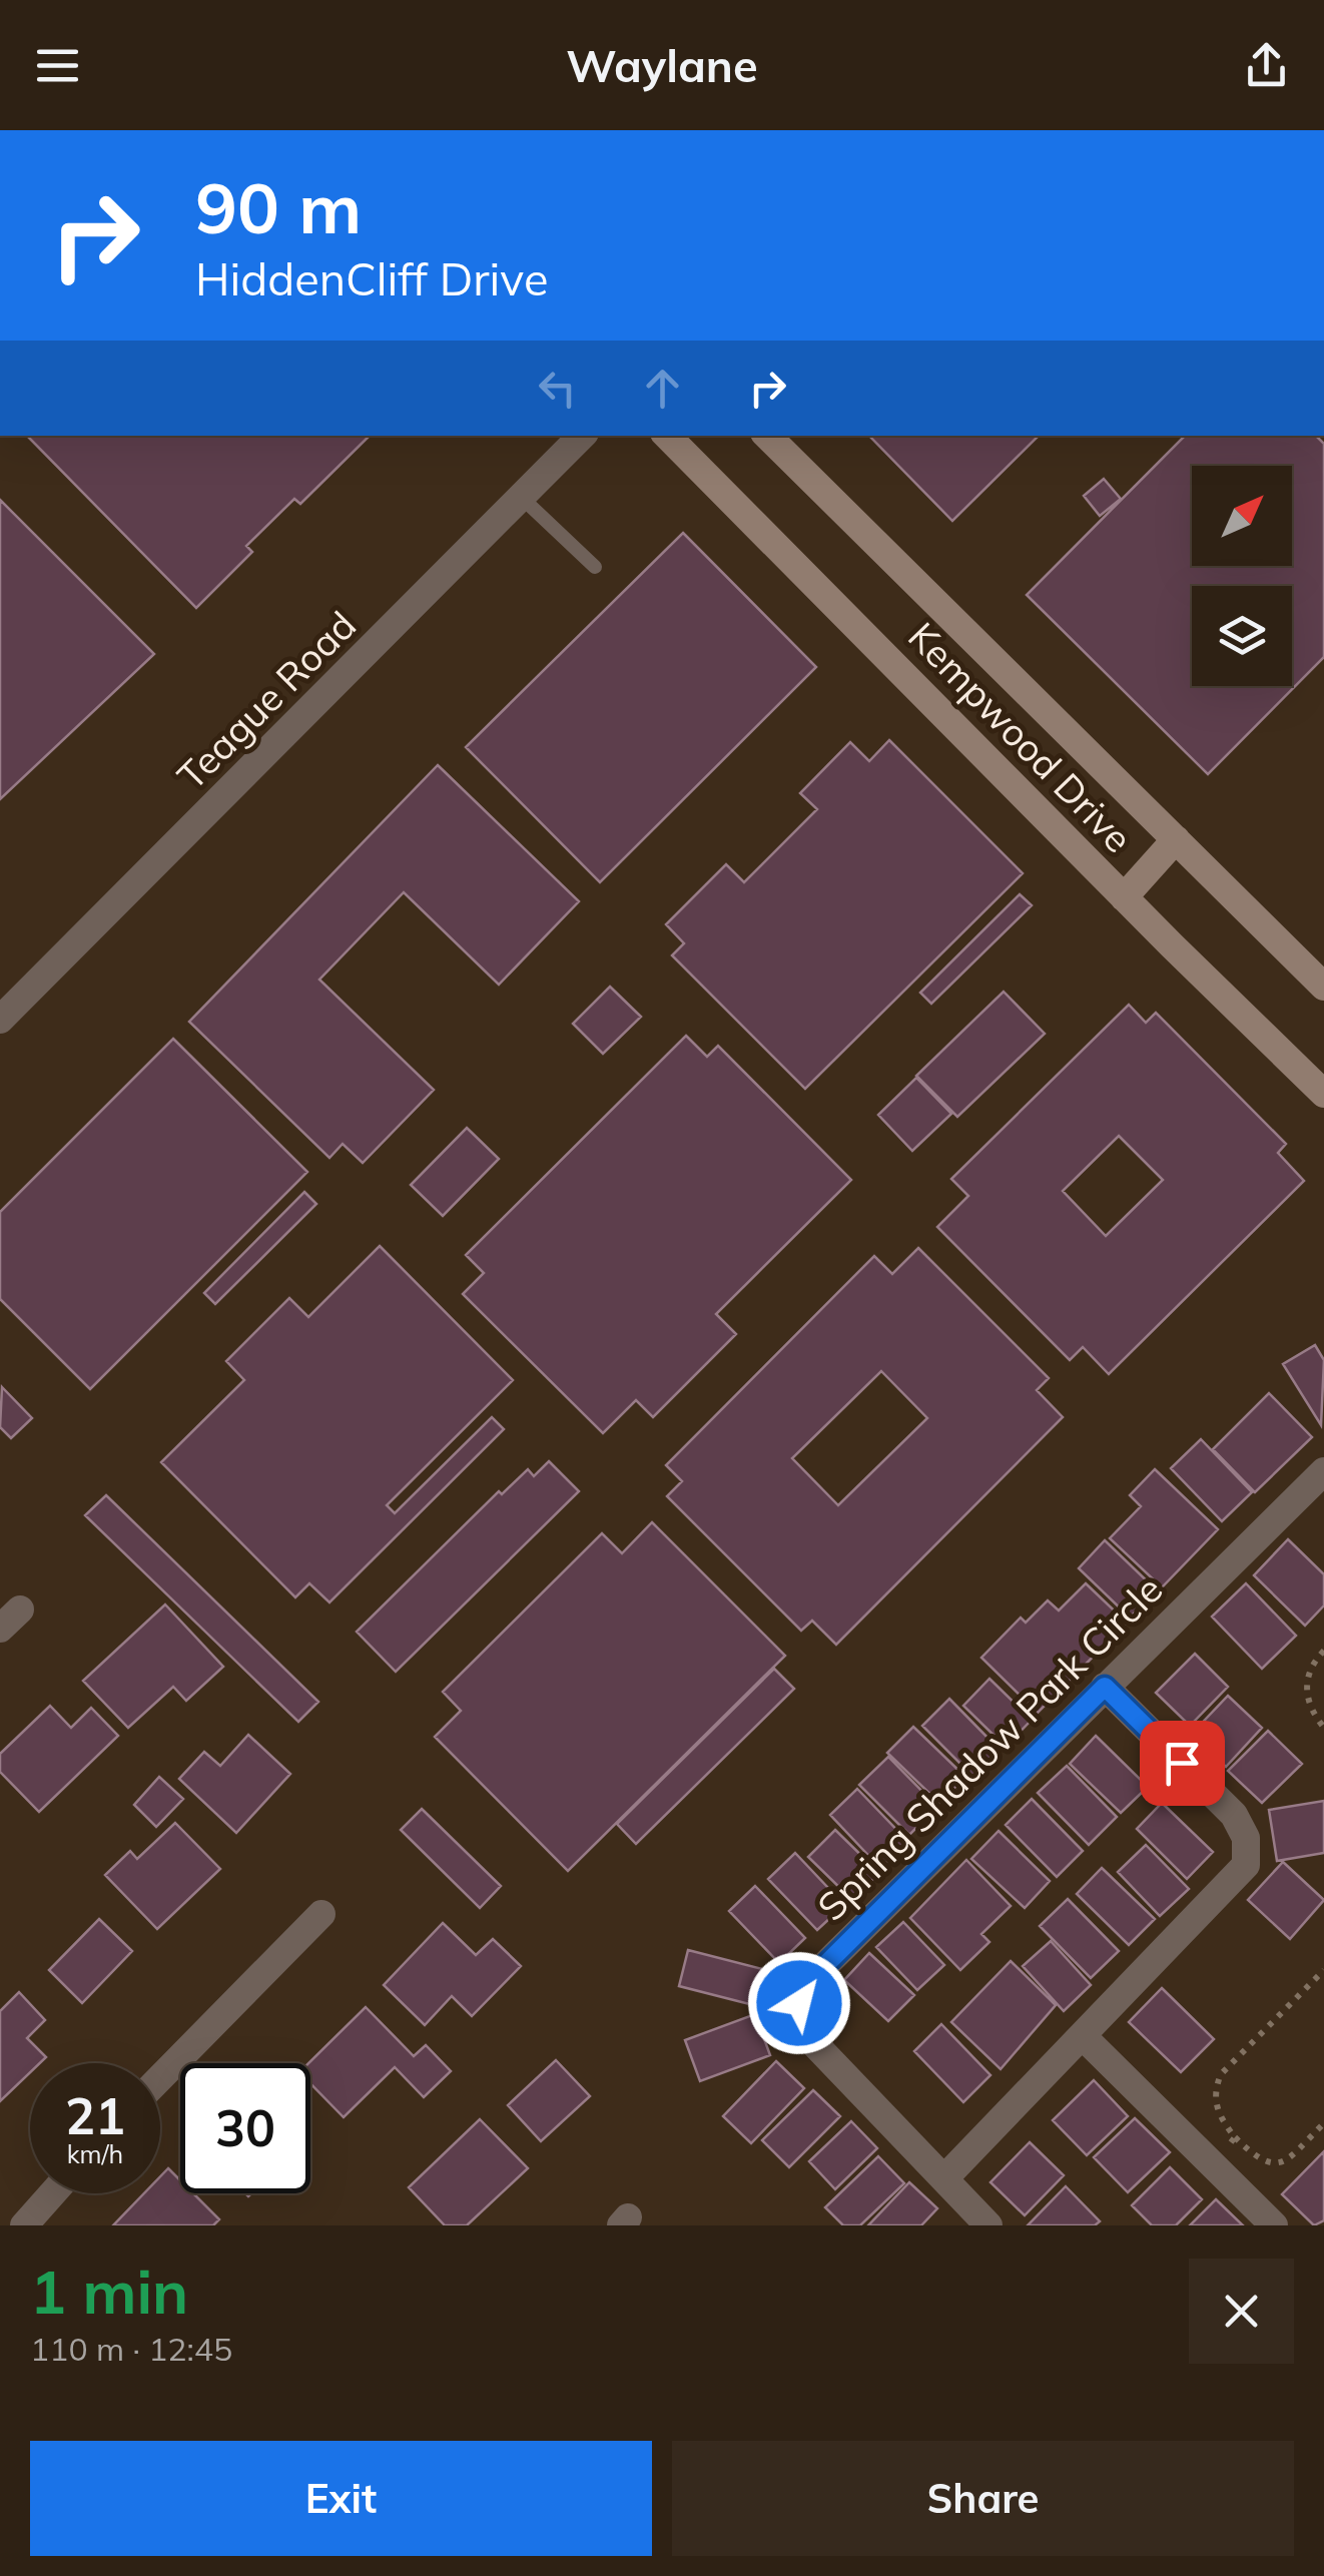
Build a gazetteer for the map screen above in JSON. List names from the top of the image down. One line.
{"streets":{"main road":["Kempwood Drive"],"street":["Teague Road","Spring Shadow Park Circle"]},"north":"top right","page":{"header":"Waylane","turn":["90 m","HiddenCliff Drive"],"speed":"21 km/h","limit":"30","heading":["1 min","110 m · 12:45"],"buttons":["Exit","Share"]}}
